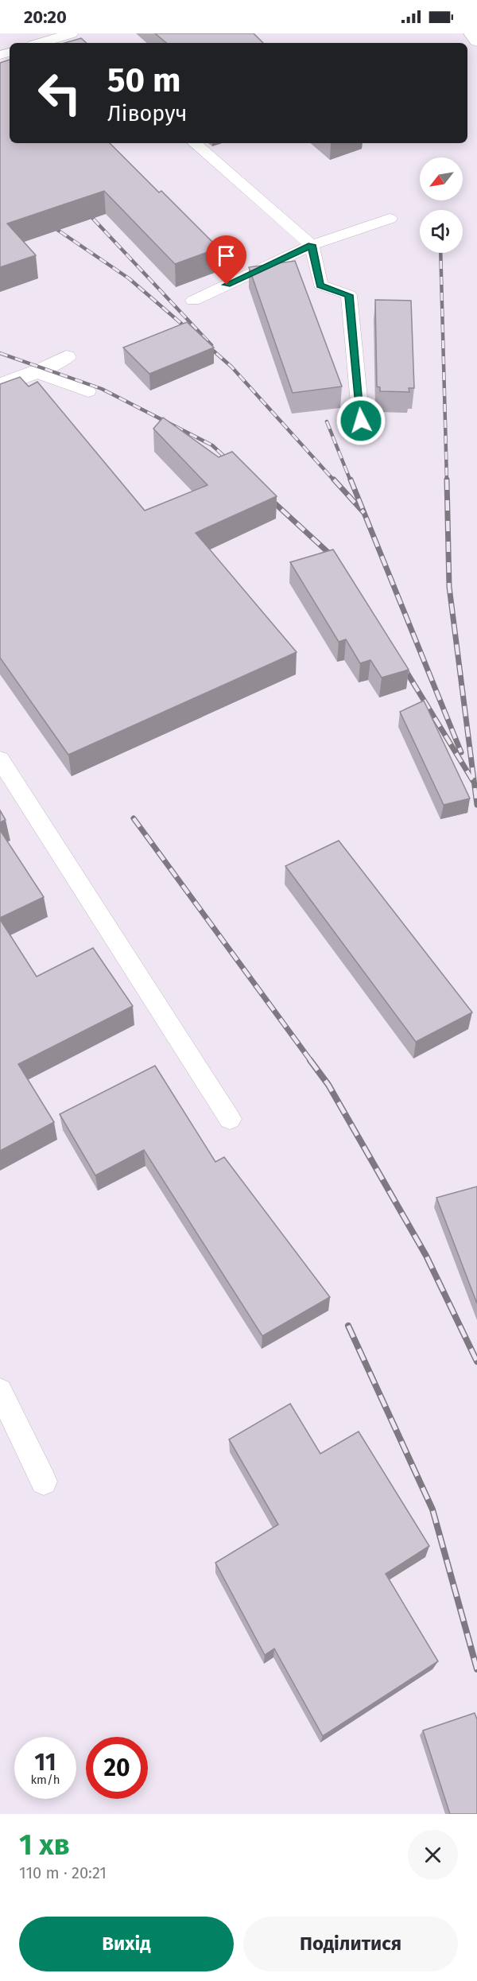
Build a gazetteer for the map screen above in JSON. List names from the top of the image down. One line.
{"north":"bottom left","page":{"status":"20:20","turn":["50 m","Ліворуч"],"speed":"11 km/h","limit":"20","heading":["1 хв","110 m · 20:21"],"buttons":["Вихід","Поділитися"]}}
